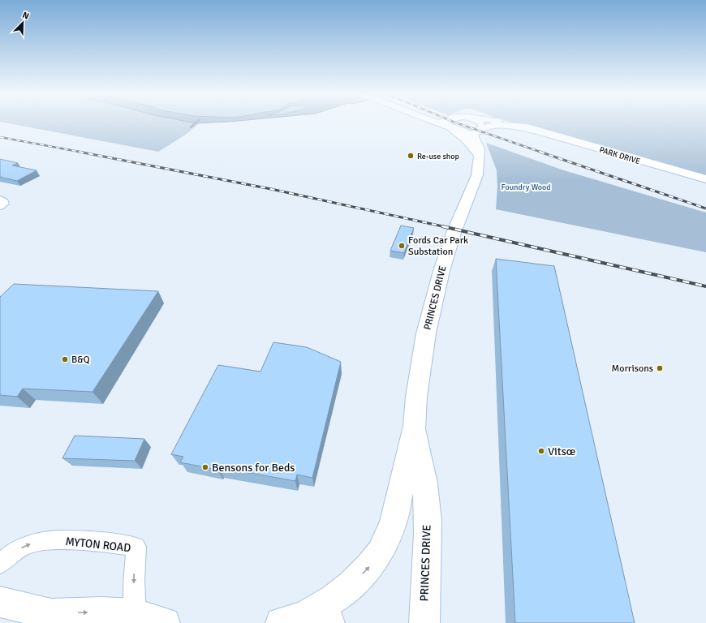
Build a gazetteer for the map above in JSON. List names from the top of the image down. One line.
{"streets":{"main road":["PARK DRIVE","PRINCES DRIVE"],"street":["MYTON ROAD"]},"parks":["Foundry Wood"],"places":["Re-use shop","Fords Car Park Substation","B&Q","Morrisons","Vitsœ","Bensons for Beds"],"north":"top right"}
